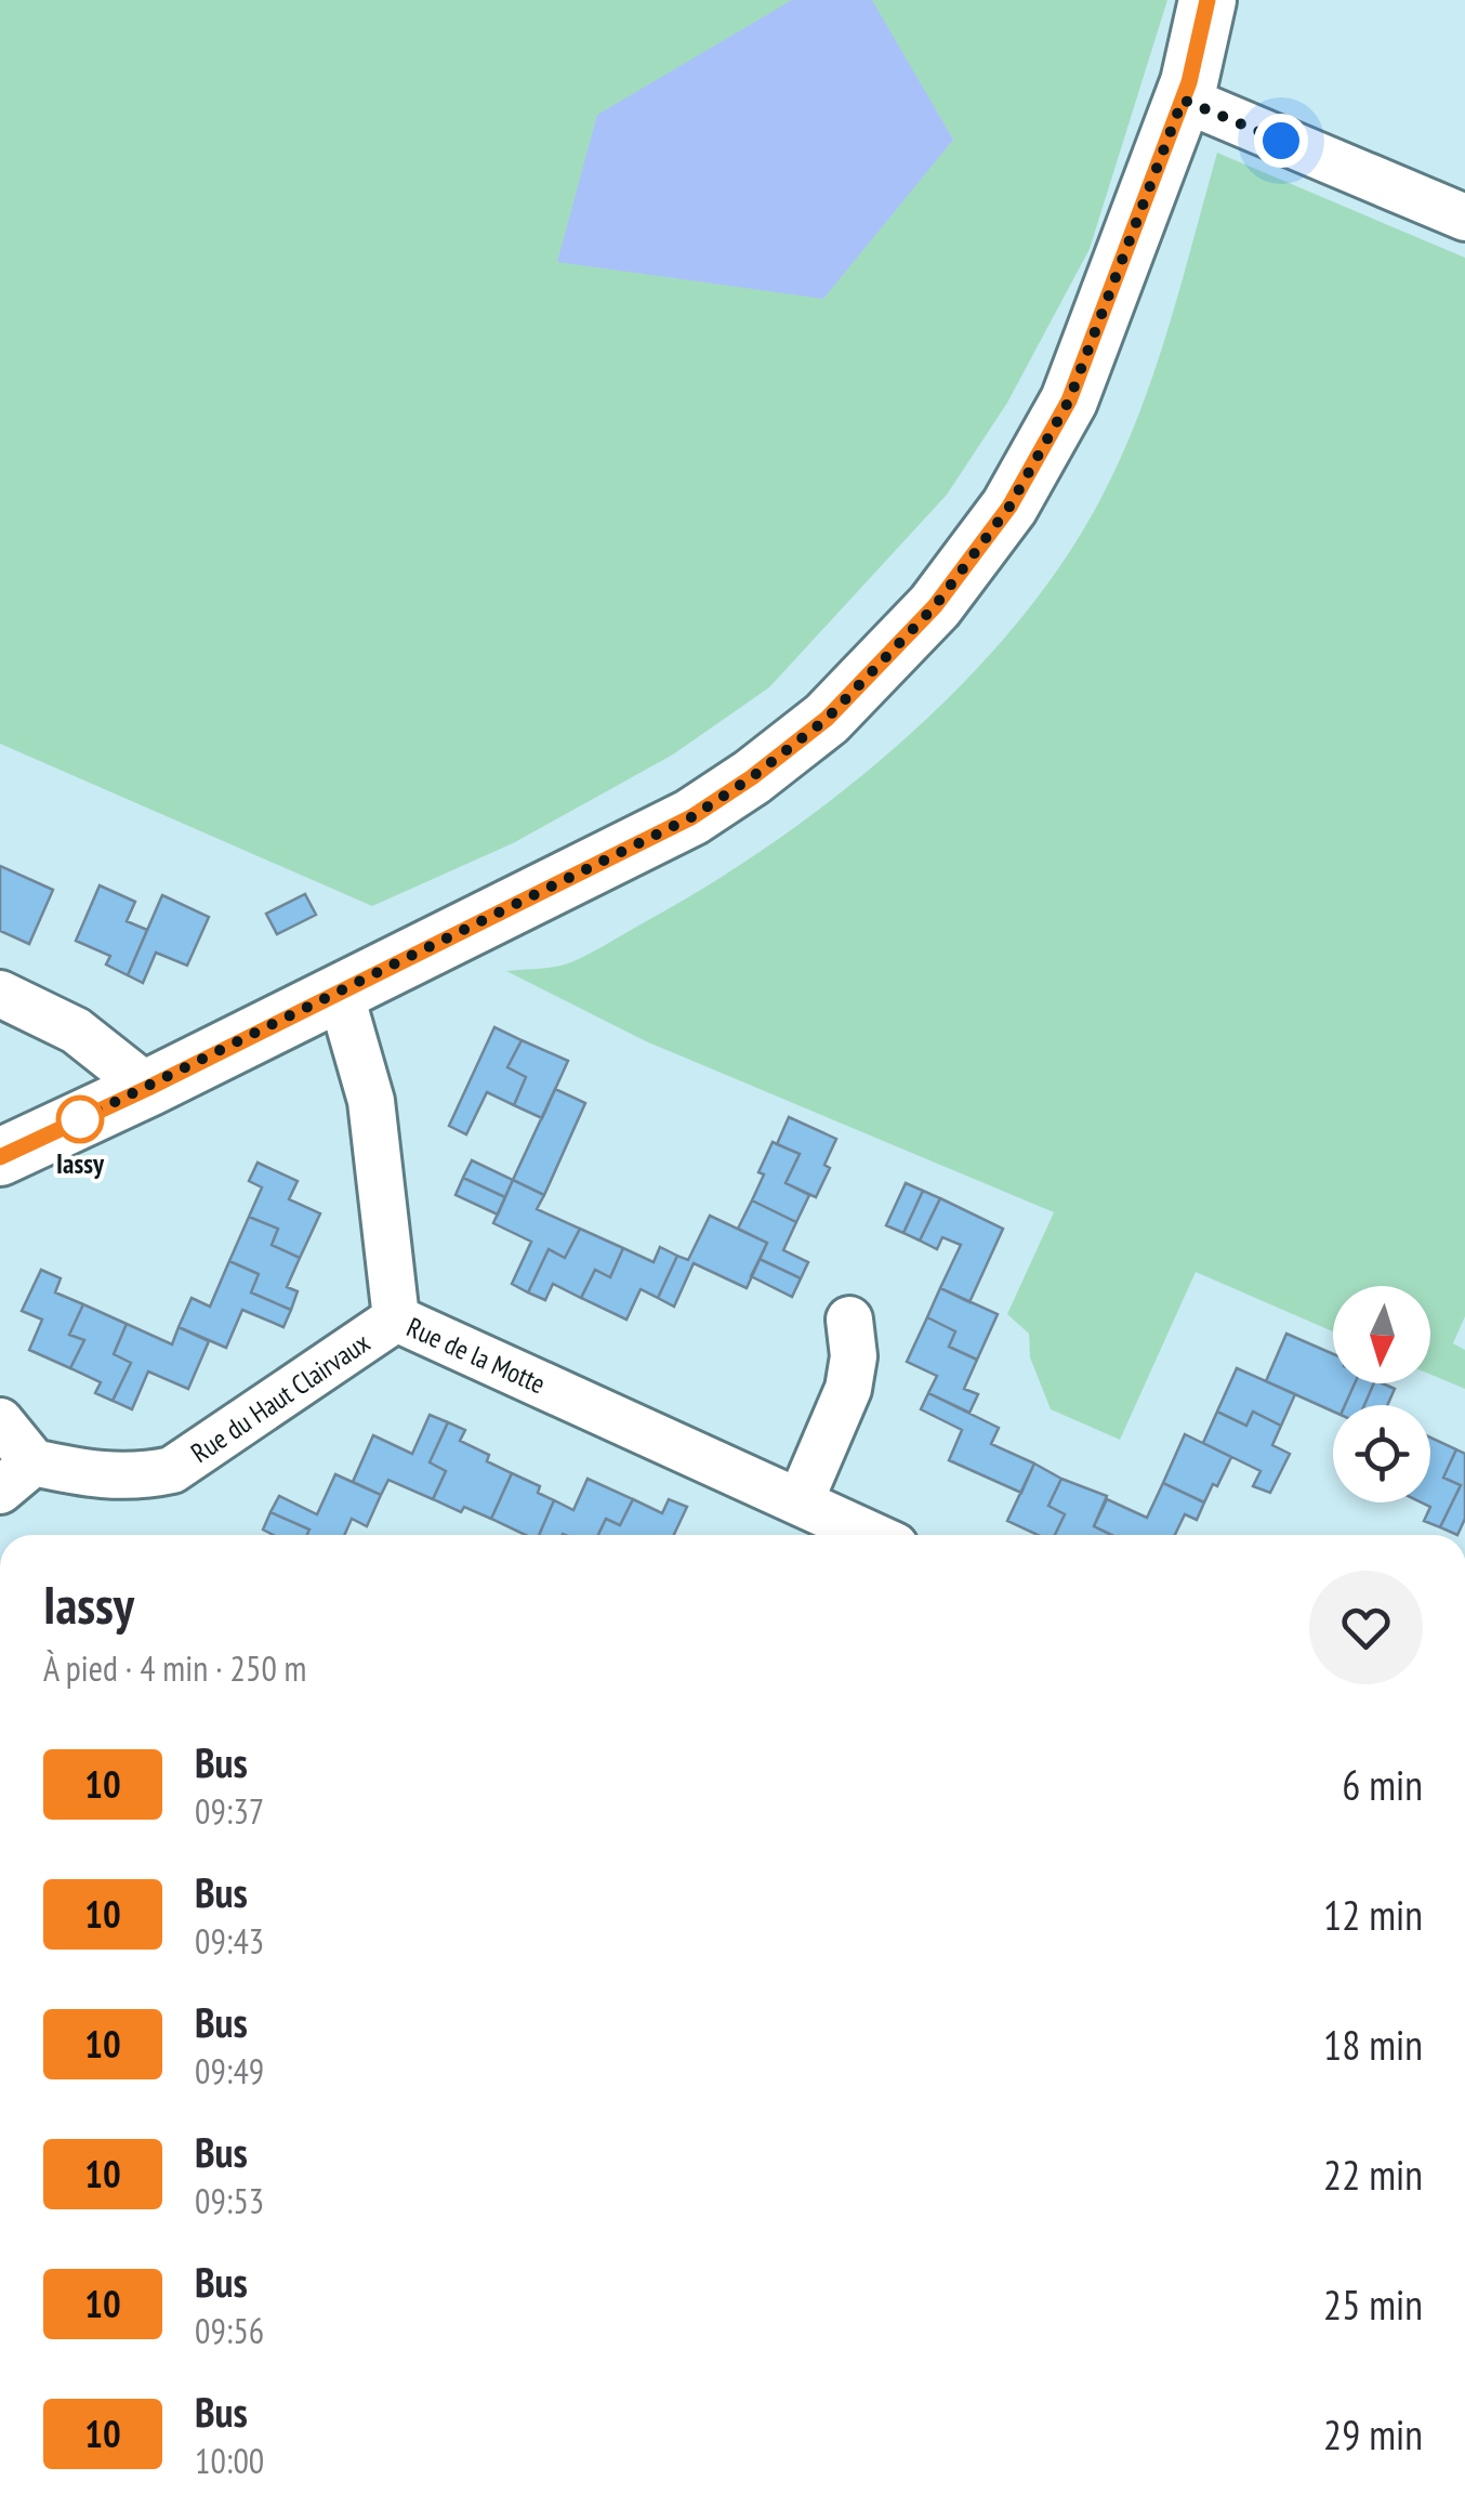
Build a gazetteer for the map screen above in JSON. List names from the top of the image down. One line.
{"streets":{"street":["Rue de la Motte","Rue du Haut Clairvaux"]},"crossings":[["Rue de la Motte","Rue du Haut Clairvaux"]],"places":["Iassy"],"lines":["bus line 10"],"north":"bottom","page":{"heading":["Iassy","À pied · 4 min · 250 m"],"list":[{"mark":"10","name":"Bus","note":"09:37","value":"6 min"},{"mark":"10","name":"Bus","note":"09:43","value":"12 min"},{"mark":"10","name":"Bus","note":"09:49","value":"18 min"},{"mark":"10","name":"Bus","note":"09:53","value":"22 min"},{"mark":"10","name":"Bus","note":"09:56","value":"25 min"},{"mark":"10","name":"Bus","note":"10:00","value":"29 min"}]}}
